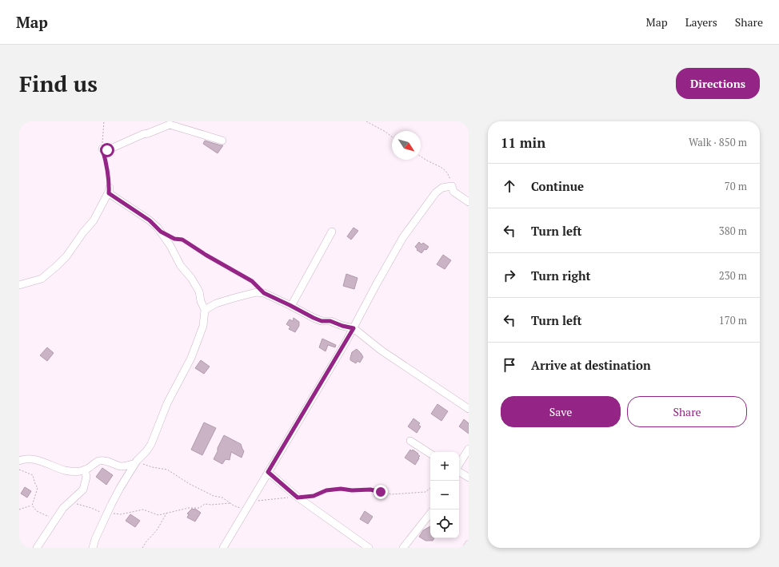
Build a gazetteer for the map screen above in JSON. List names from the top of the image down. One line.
{"north":"bottom right","page":{"header":"Map","nav":["Map","Layers","Share"],"buttons":["Directions",["Save","Share"]],"title":"Find us","heading":["11 min","Walk · 850 m"],"list":[["Continue","70 m"],["Turn left","380 m"],["Turn right","230 m"],["Turn left","170 m"],"Arrive at destination"],"map_buttons":["+","−"]}}
